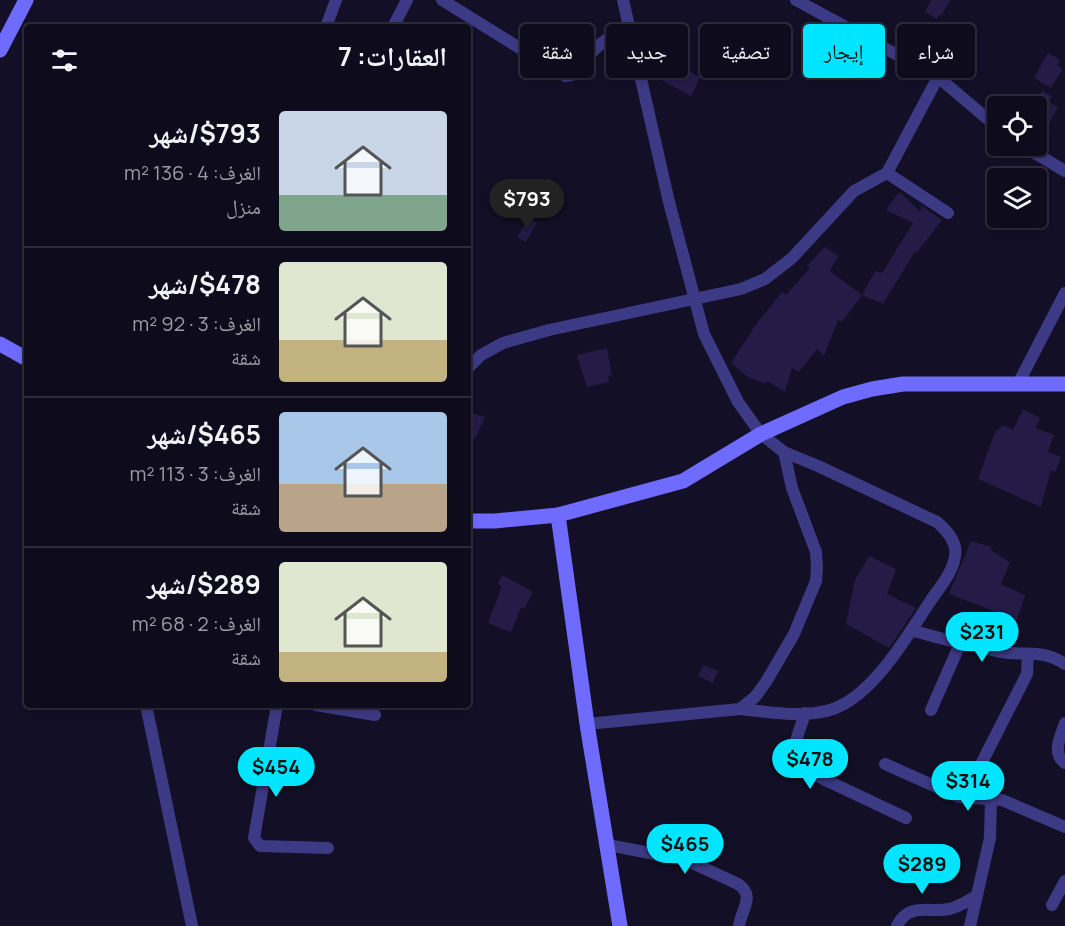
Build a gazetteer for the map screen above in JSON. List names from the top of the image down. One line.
{"page":{"chip":["شراء","إيجار","تصفية","جديد","شقة"],"heading":"العقارات: 7","list":[{"name":"$793/شهر","note":"الغرف: 4 · 136 m² · منزل"},{"name":"$478/شهر","note":"الغرف: 3 · 92 m² · شقة"},{"name":"$465/شهر","note":"الغرف: 3 · 113 m² · شقة"},{"name":"$289/شهر","note":"الغرف: 2 · 68 m² · شقة"}],"price":["$793","$231","$478","$454","$314","$465","$289"]}}
